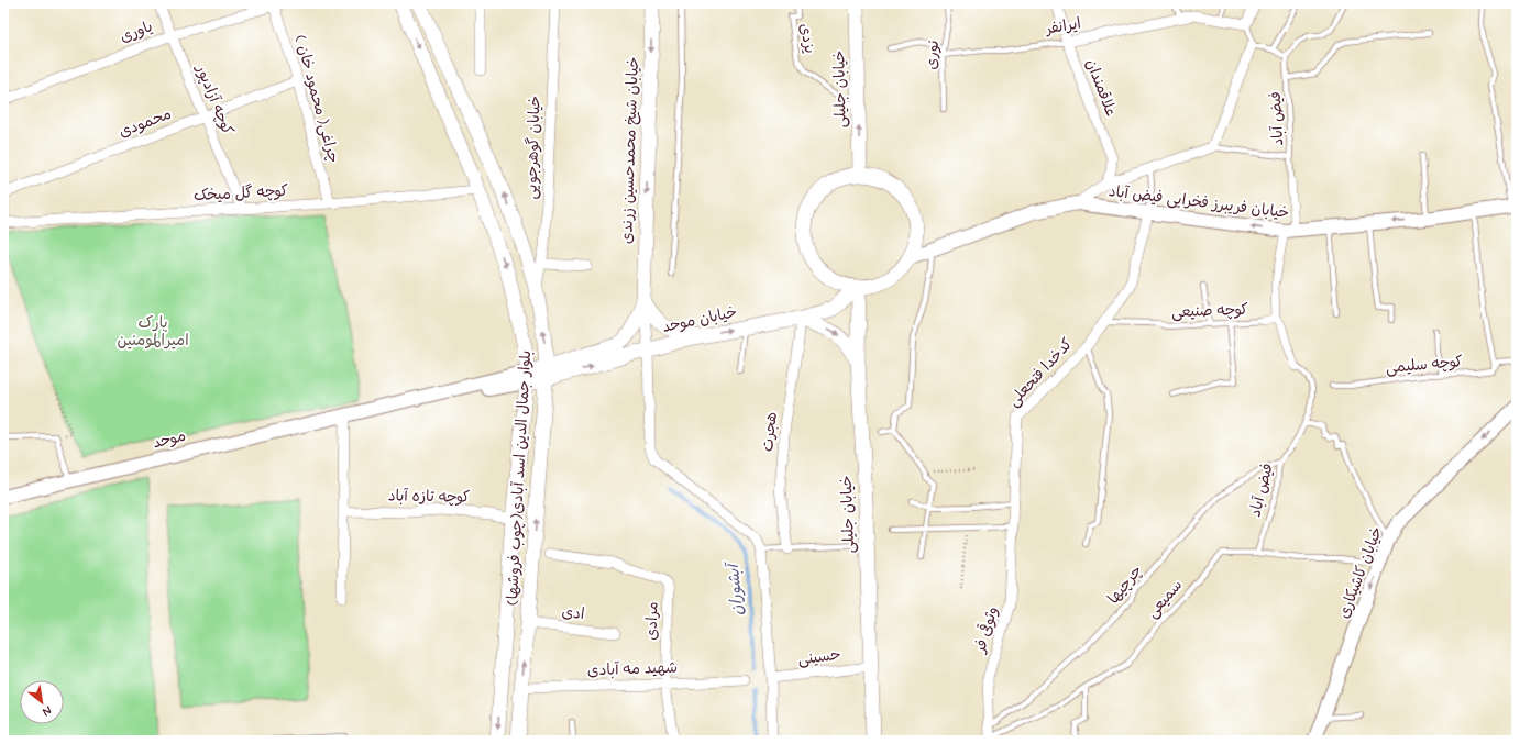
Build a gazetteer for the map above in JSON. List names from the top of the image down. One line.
{"streets":{"main road":["خیابان جلیلی","خیابان شیخ محمدحسین زرندی","خیابان موحد","بلوار جمال الدین اسد آبادی(چوب فروشها)"],"street":["ایرانفر","یاوری","علاقمندان","چراغی( محمود خان )","کوچه آزادپور","محمودی","خیابان گوهرجویی","کوچه گل میخک","خیابان فریبرز فخرایی فیض آباد","کدخدا فتحعلی","هجرت","موحد","کوچه تازه آباد","خیابان کاشیکاری","ادی","مرادی","وثوقی فر","حسینی","شهید مه آبادی"],"lane":["یزدی","نوری","فیض آباد","کوچه صنیعی","کوچه سلیمی","چرچیها","سمیعی"]},"crossings":[["ایرانفر","نوری"],["ایرانفر","علاقمندان"],["یاوری","چراغی( محمود خان )"],["یاوری","کوچه آزادپور"],["یزدی","خیابان جلیلی"],["خیابان جلیلی","خیابان فریبرز فخرایی فیض آباد"],["خیابان جلیلی","خیابان موحد"],["خیابان جلیلی","حسینی"],["چراغی( محمود خان )","محمودی"],["چراغی( محمود خان )","کوچه گل میخک"],["کوچه آزادپور","محمودی"],["کوچه آزادپور","کوچه گل میخک"],["فیض آباد","چرچیها"],["فیض آباد","سمیعی"],["محمودی","کوچه گل میخک"],["خیابان گوهرجویی","بلوار جمال الدین اسد آبادی(چوب فروشها)"],["کوچه گل میخک","بلوار جمال الدین اسد آبادی(چوب فروشها)"],["خیابان فریبرز فخرایی فیض آباد","خیابان موحد"],["خیابان فریبرز فخرایی فیض آباد","کدخدا فتحعلی"],["کوچه صنیعی","کدخدا فتحعلی"],["خیابان موحد","هجرت"],["خیابان موحد","بلوار جمال الدین اسد آبادی(چوب فروشها)"],["کدخدا فتحعلی","وثوقی فر"],["موحد","بلوار جمال الدین اسد آبادی(چوب فروشها)"],["بلوار جمال الدین اسد آبادی(چوب فروشها)","کوچه تازه آباد"],["بلوار جمال الدین اسد آبادی(چوب فروشها)","ادی"],["بلوار جمال الدین اسد آبادی(چوب فروشها)","شهید مه آبادی"],["خیابان کاشیکاری","سمیعی"],["چرچیها","سمیعی"],["چرچیها","وثوقی فر"],["سمیعی","وثوقی فر"],["مرادی","شهید مه آبادی"]],"one_way":["خیابان شیخ محمدحسین زرندی","خیابان موحد","خیابان کاشیکاری"],"water":["آبشوران"],"parks":["پارک امیرالمومنین"],"north":"bottom right"}
